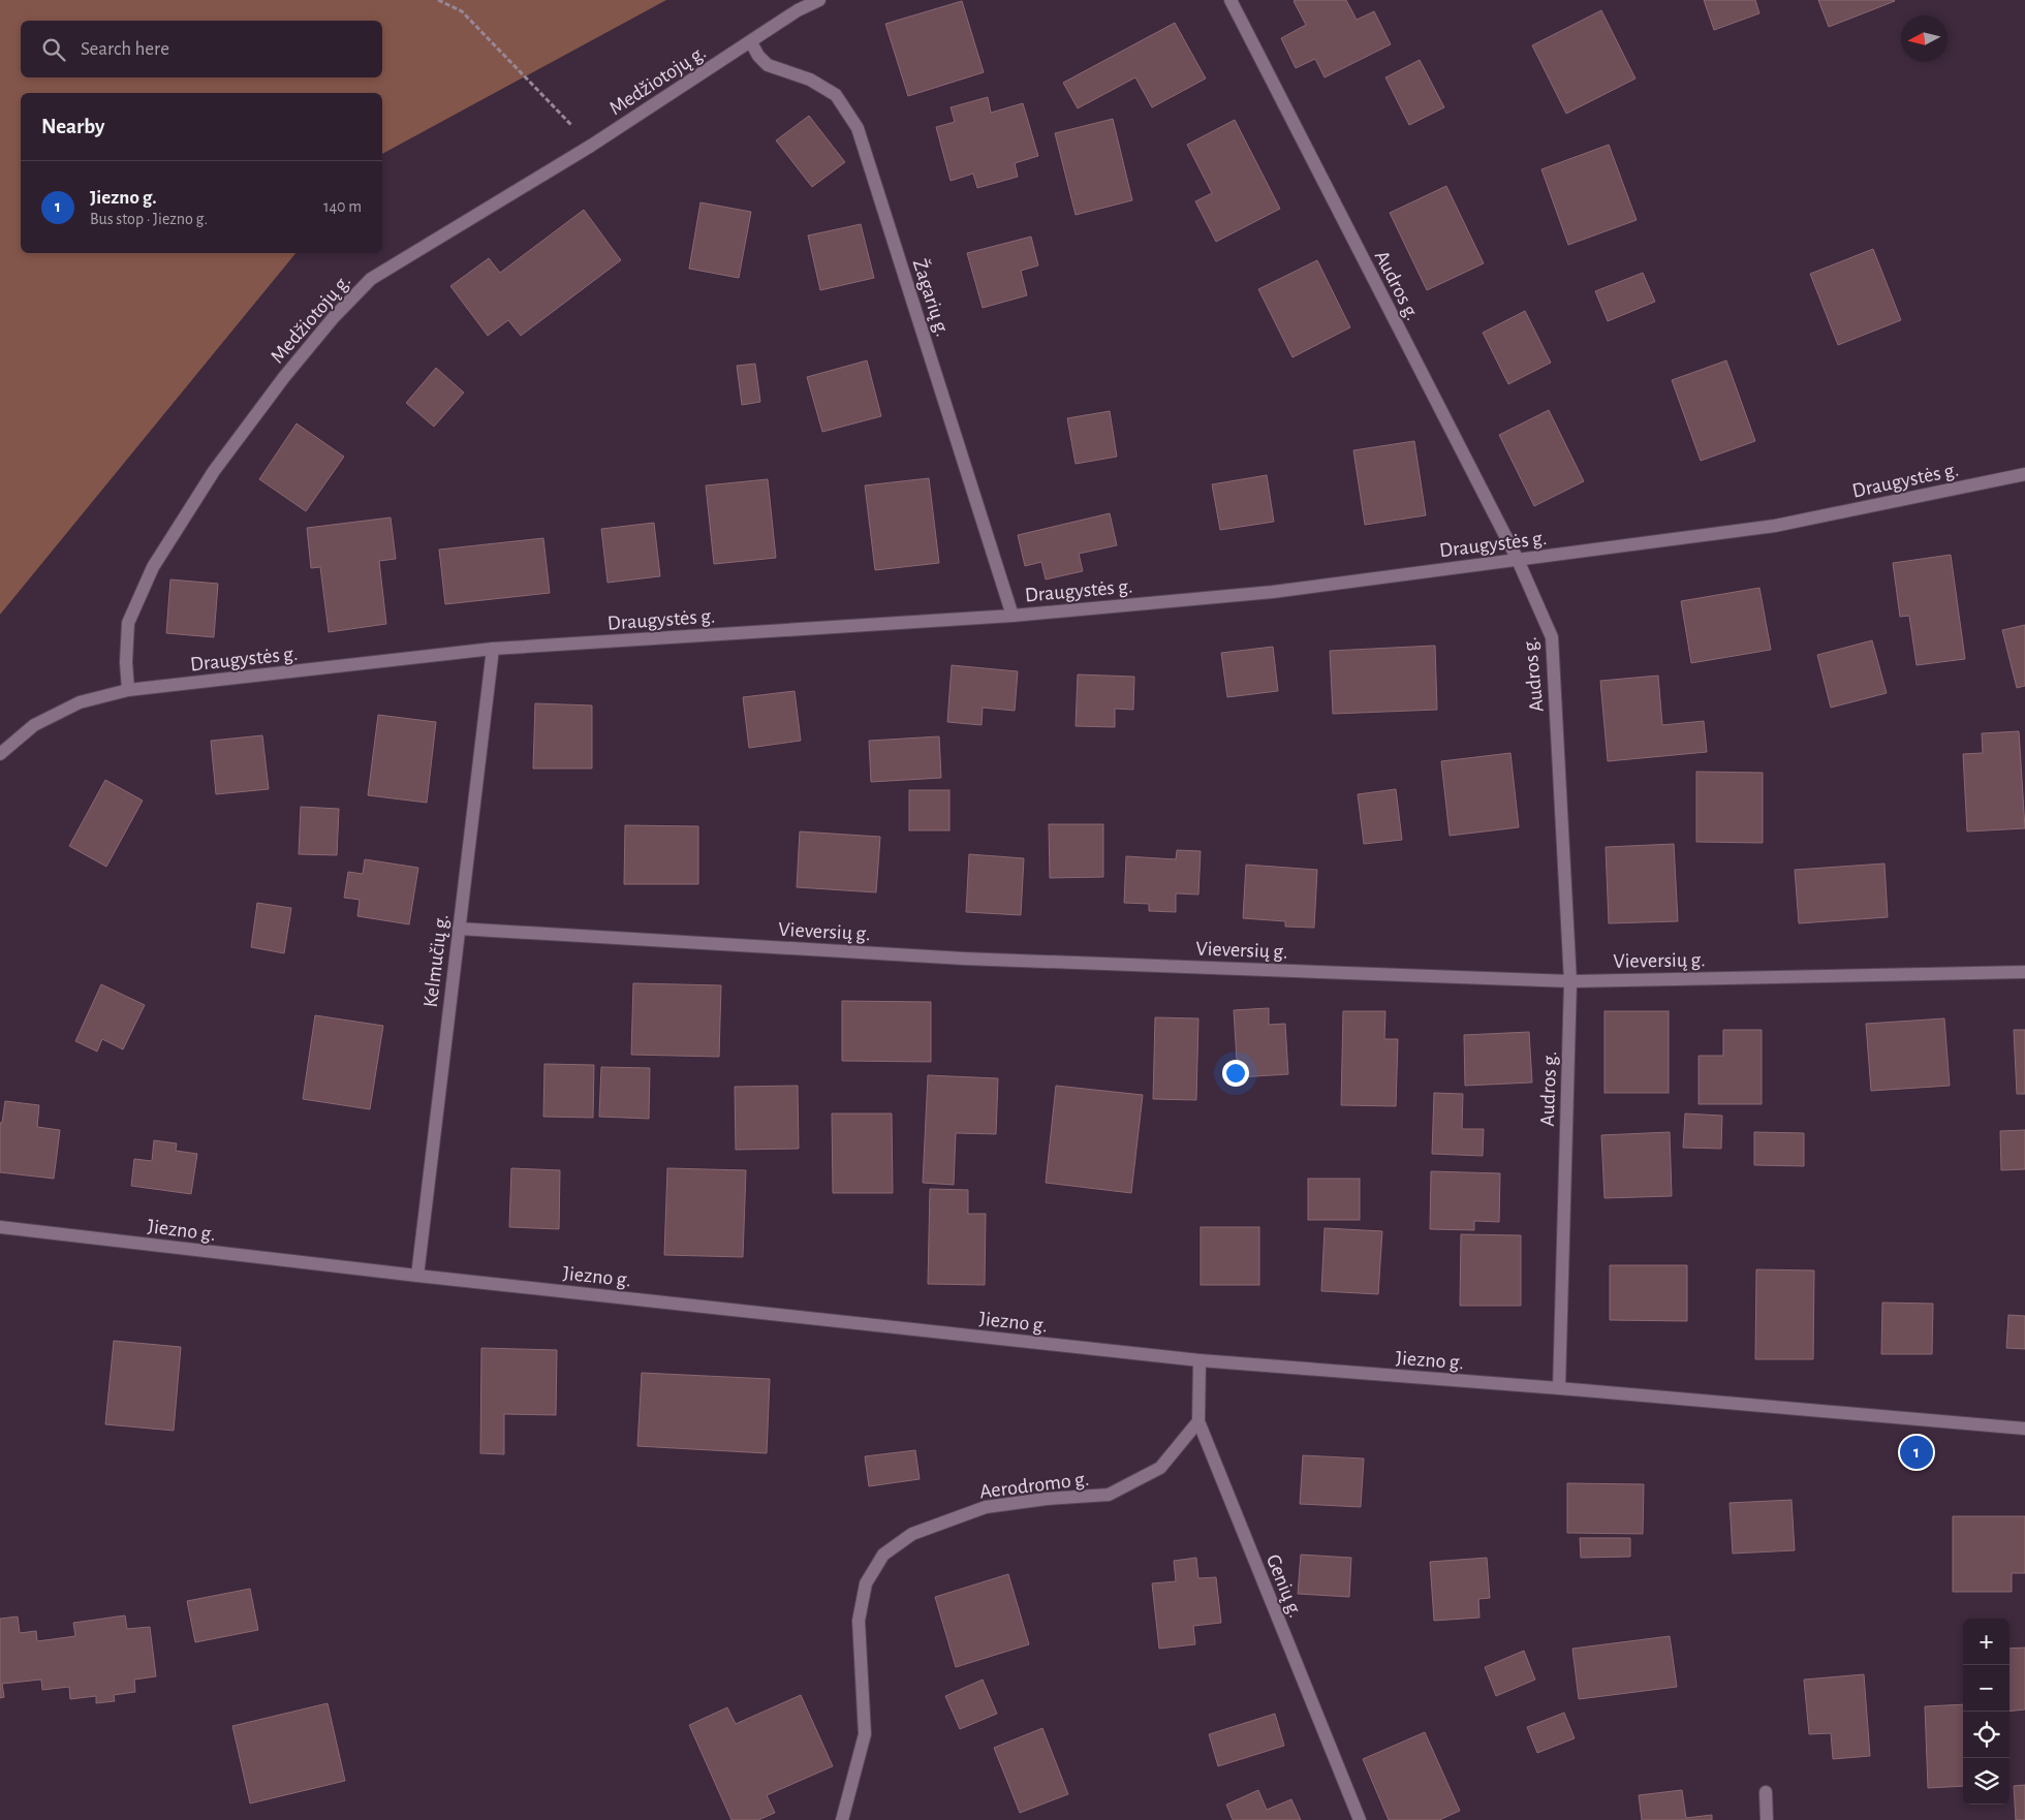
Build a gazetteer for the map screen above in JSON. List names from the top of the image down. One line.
{"streets":{"street":["Medžiotojų g.","Audros g.","Žagarių g.","Draugystės g.","Vieversių g.","Kelmučių g.","Jiezno g.","Aerodromo g.","Genių g."]},"crossings":[["Medžiotojų g.","Žagarių g."],["Medžiotojų g.","Draugystės g."],["Audros g.","Draugystės g."],["Audros g.","Vieversių g."],["Audros g.","Jiezno g."],["Žagarių g.","Draugystės g."],["Draugystės g.","Kelmučių g."],["Vieversių g.","Kelmučių g."],["Kelmučių g.","Jiezno g."],["Jiezno g.","Genių g."],["Aerodromo g.","Genių g."]],"north":"left","page":{"search":"Search here","heading":"Nearby","list":[{"mark":"1","name":"Jiezno g.","note":"Bus stop · Jiezno g.","value":"140 m"}],"pins":"1","map_buttons":["+","−"]}}
